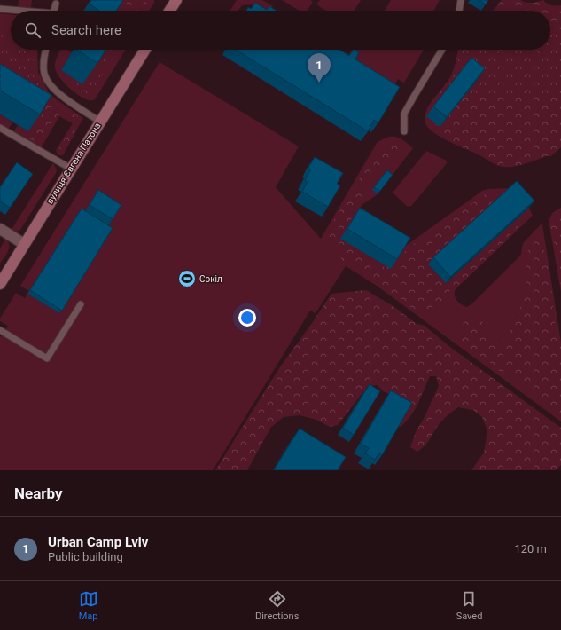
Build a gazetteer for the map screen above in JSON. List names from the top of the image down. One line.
{"streets":{"street":["вулиця Євгена Патона"]},"places":{"sports":["Сокіл"]},"page":{"search":"Search here","pins":"1","heading":"Nearby","list":[{"mark":"1","name":"Urban Camp Lviv","note":"Public building","value":"120 m"}],"nav":["Map","Directions","Saved"]}}
